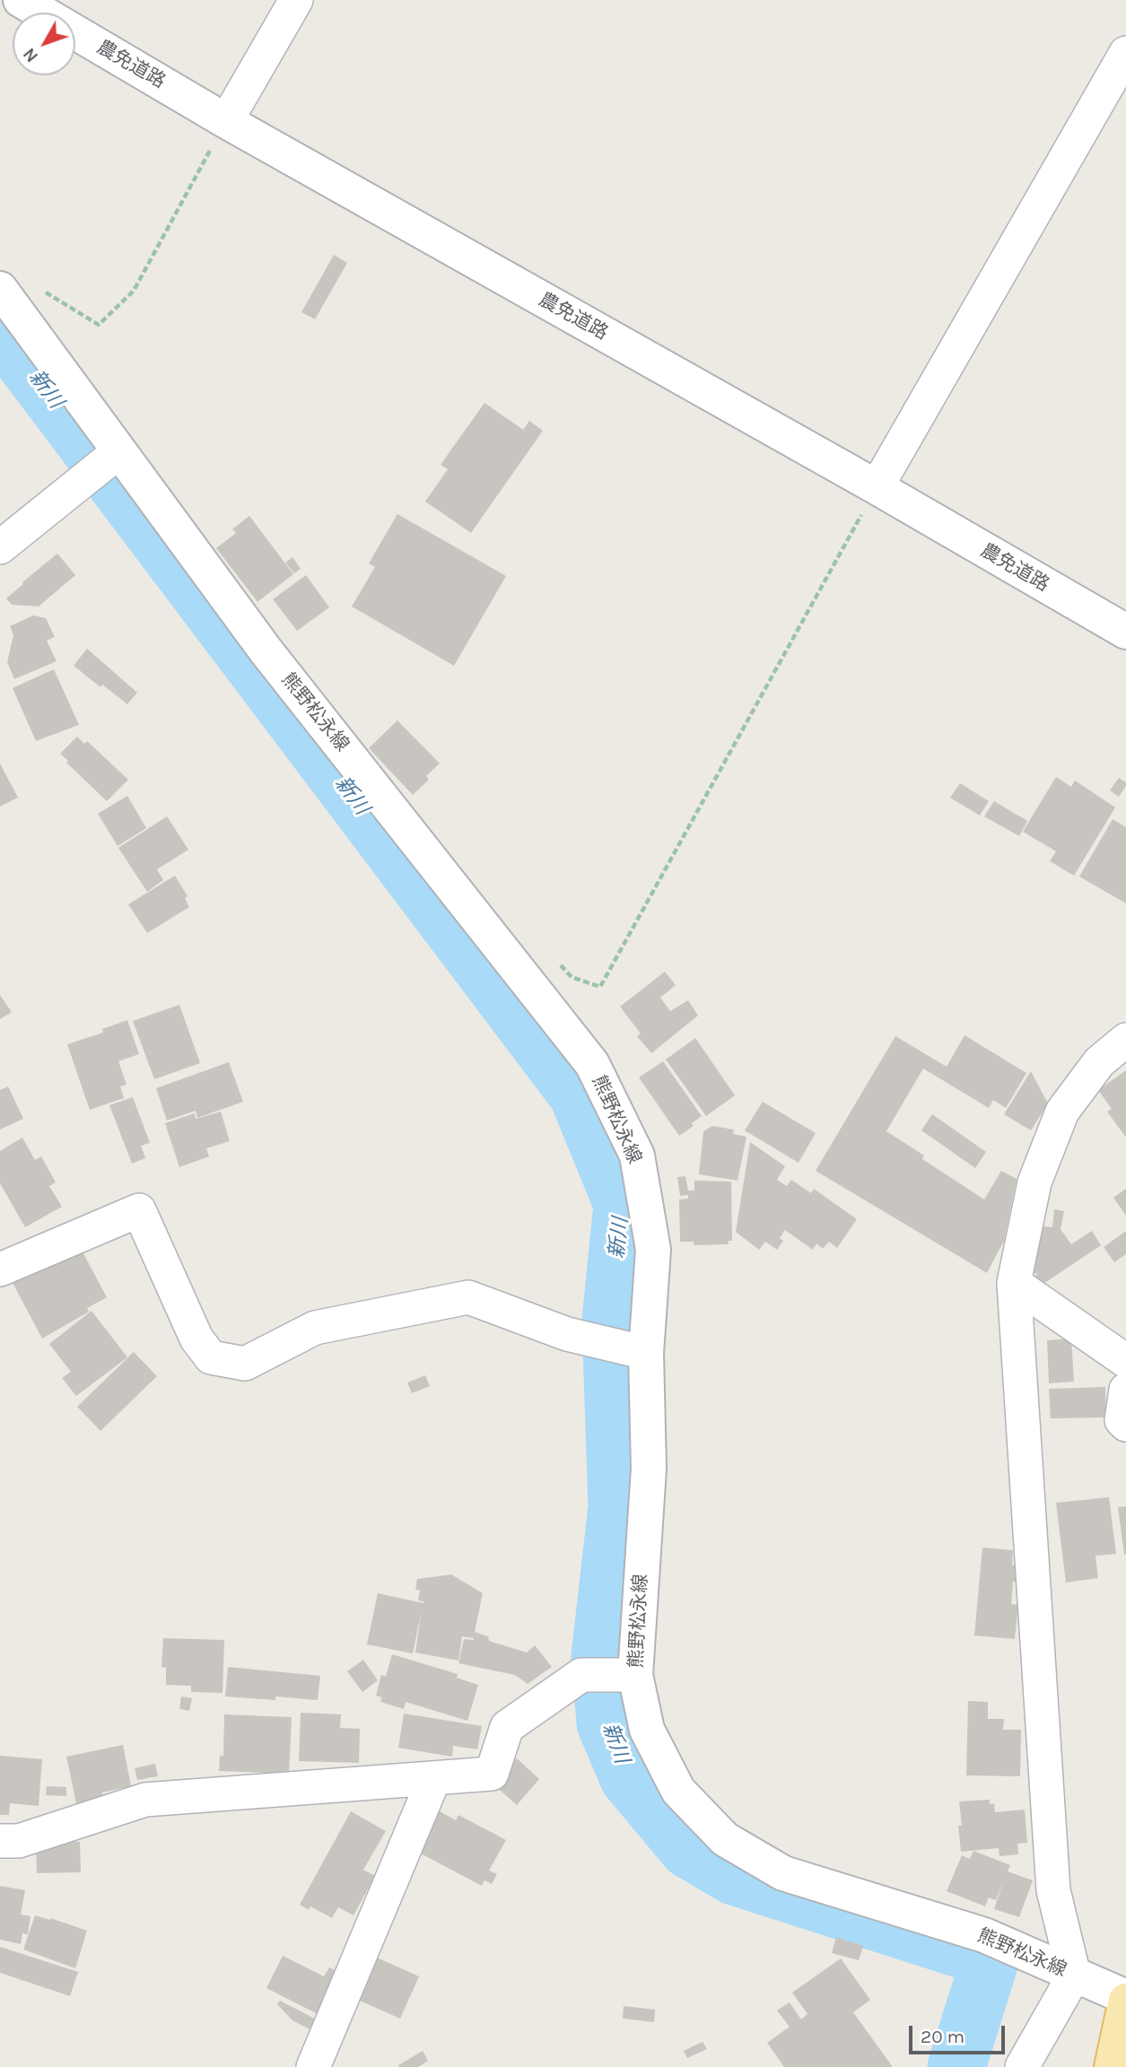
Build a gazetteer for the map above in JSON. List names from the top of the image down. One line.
{"streets":{"main road":["農免道路","熊野松永線"]},"water":["新川"],"scale_bar":"20 m","north":"bottom left"}
